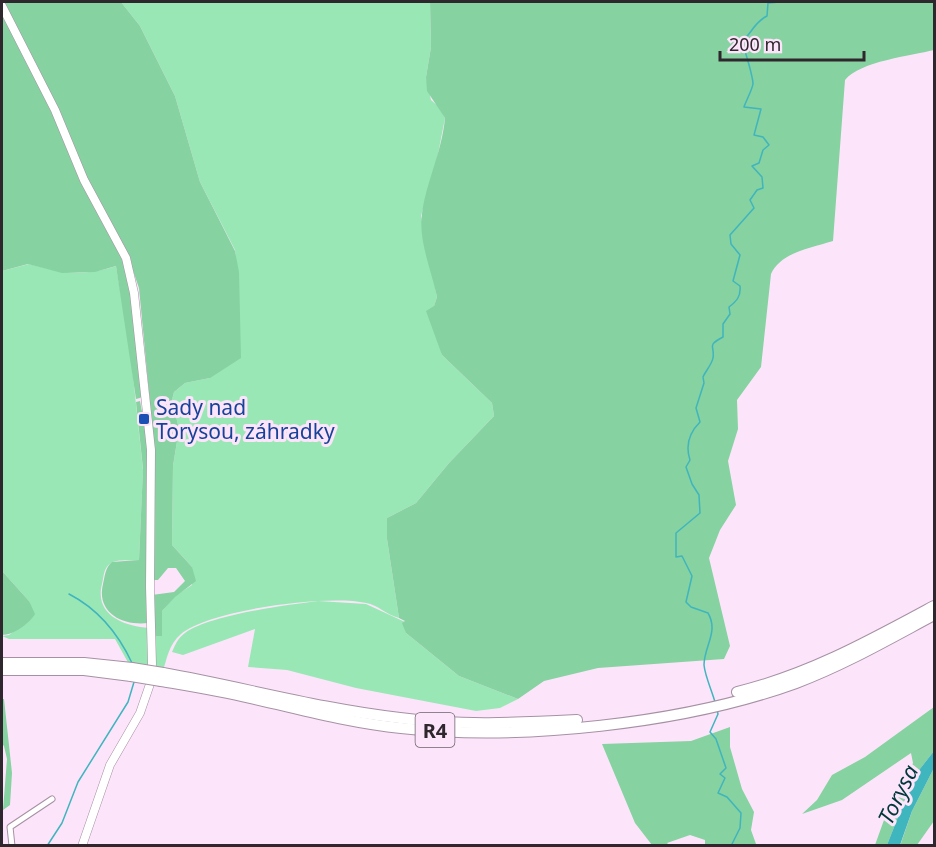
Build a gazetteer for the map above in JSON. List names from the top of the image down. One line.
{"streets":{"highway":["R4"]},"water":["Torysa"],"places":{"transit":["Sady nad Torysou, záhradky"]},"scale_bar":"200 m"}
